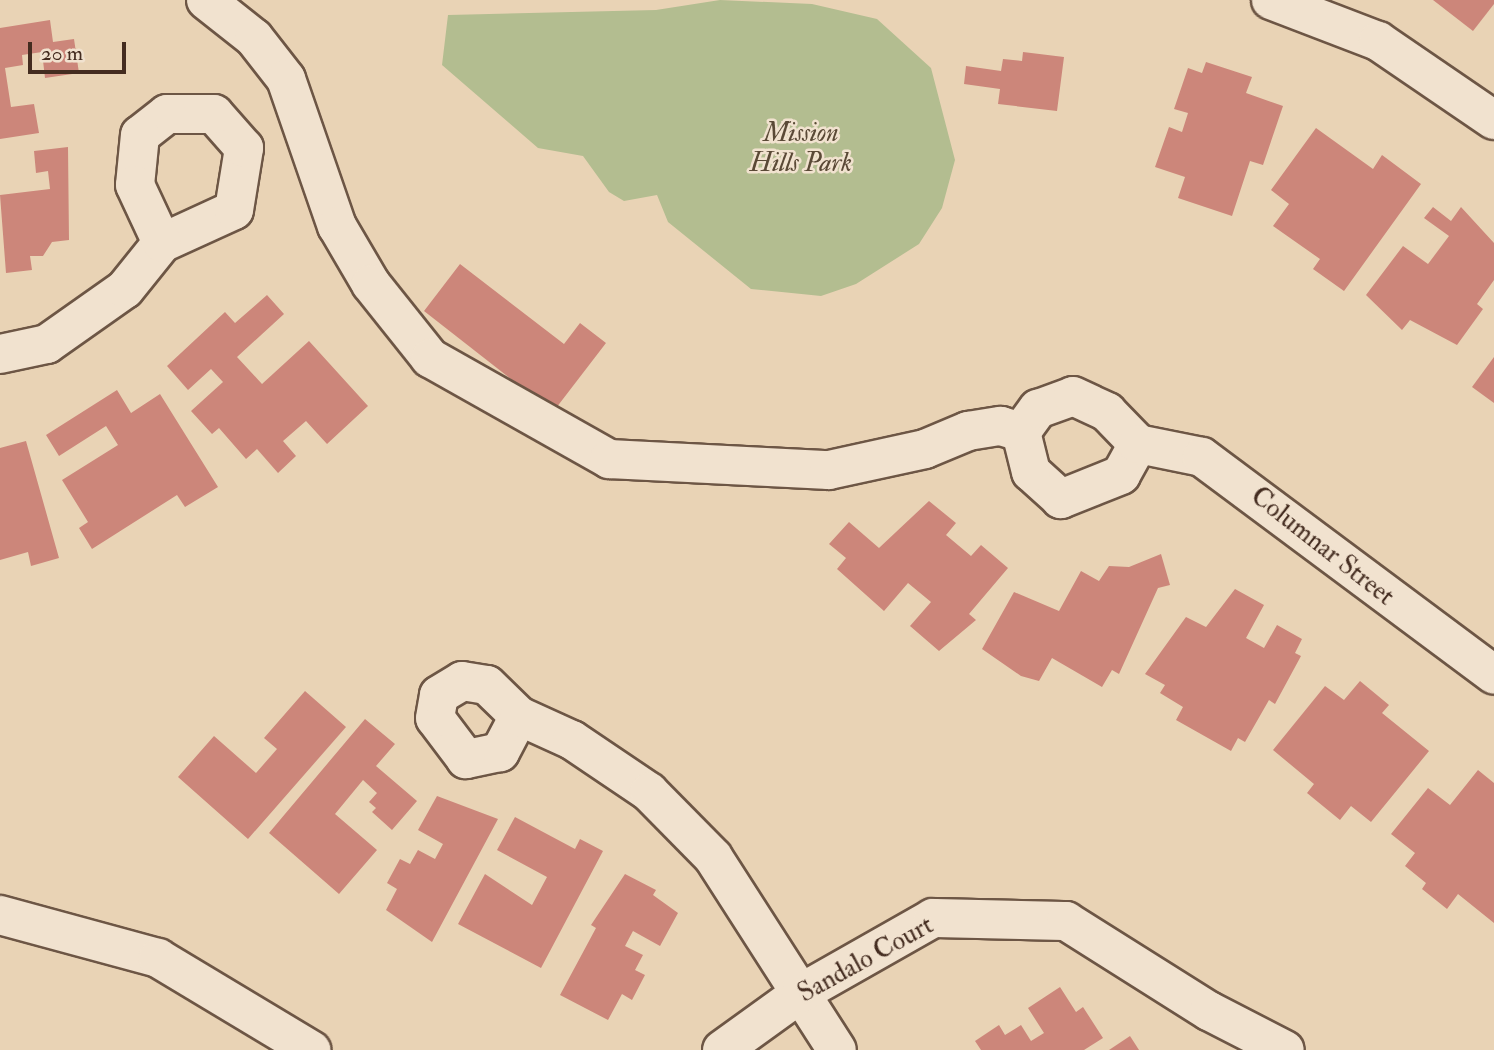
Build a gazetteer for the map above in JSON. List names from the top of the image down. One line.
{"streets":{"street":["Columnar Street","Sandalo Court"]},"parks":["Mission Hills Park"],"scale_bar":"20 m"}
